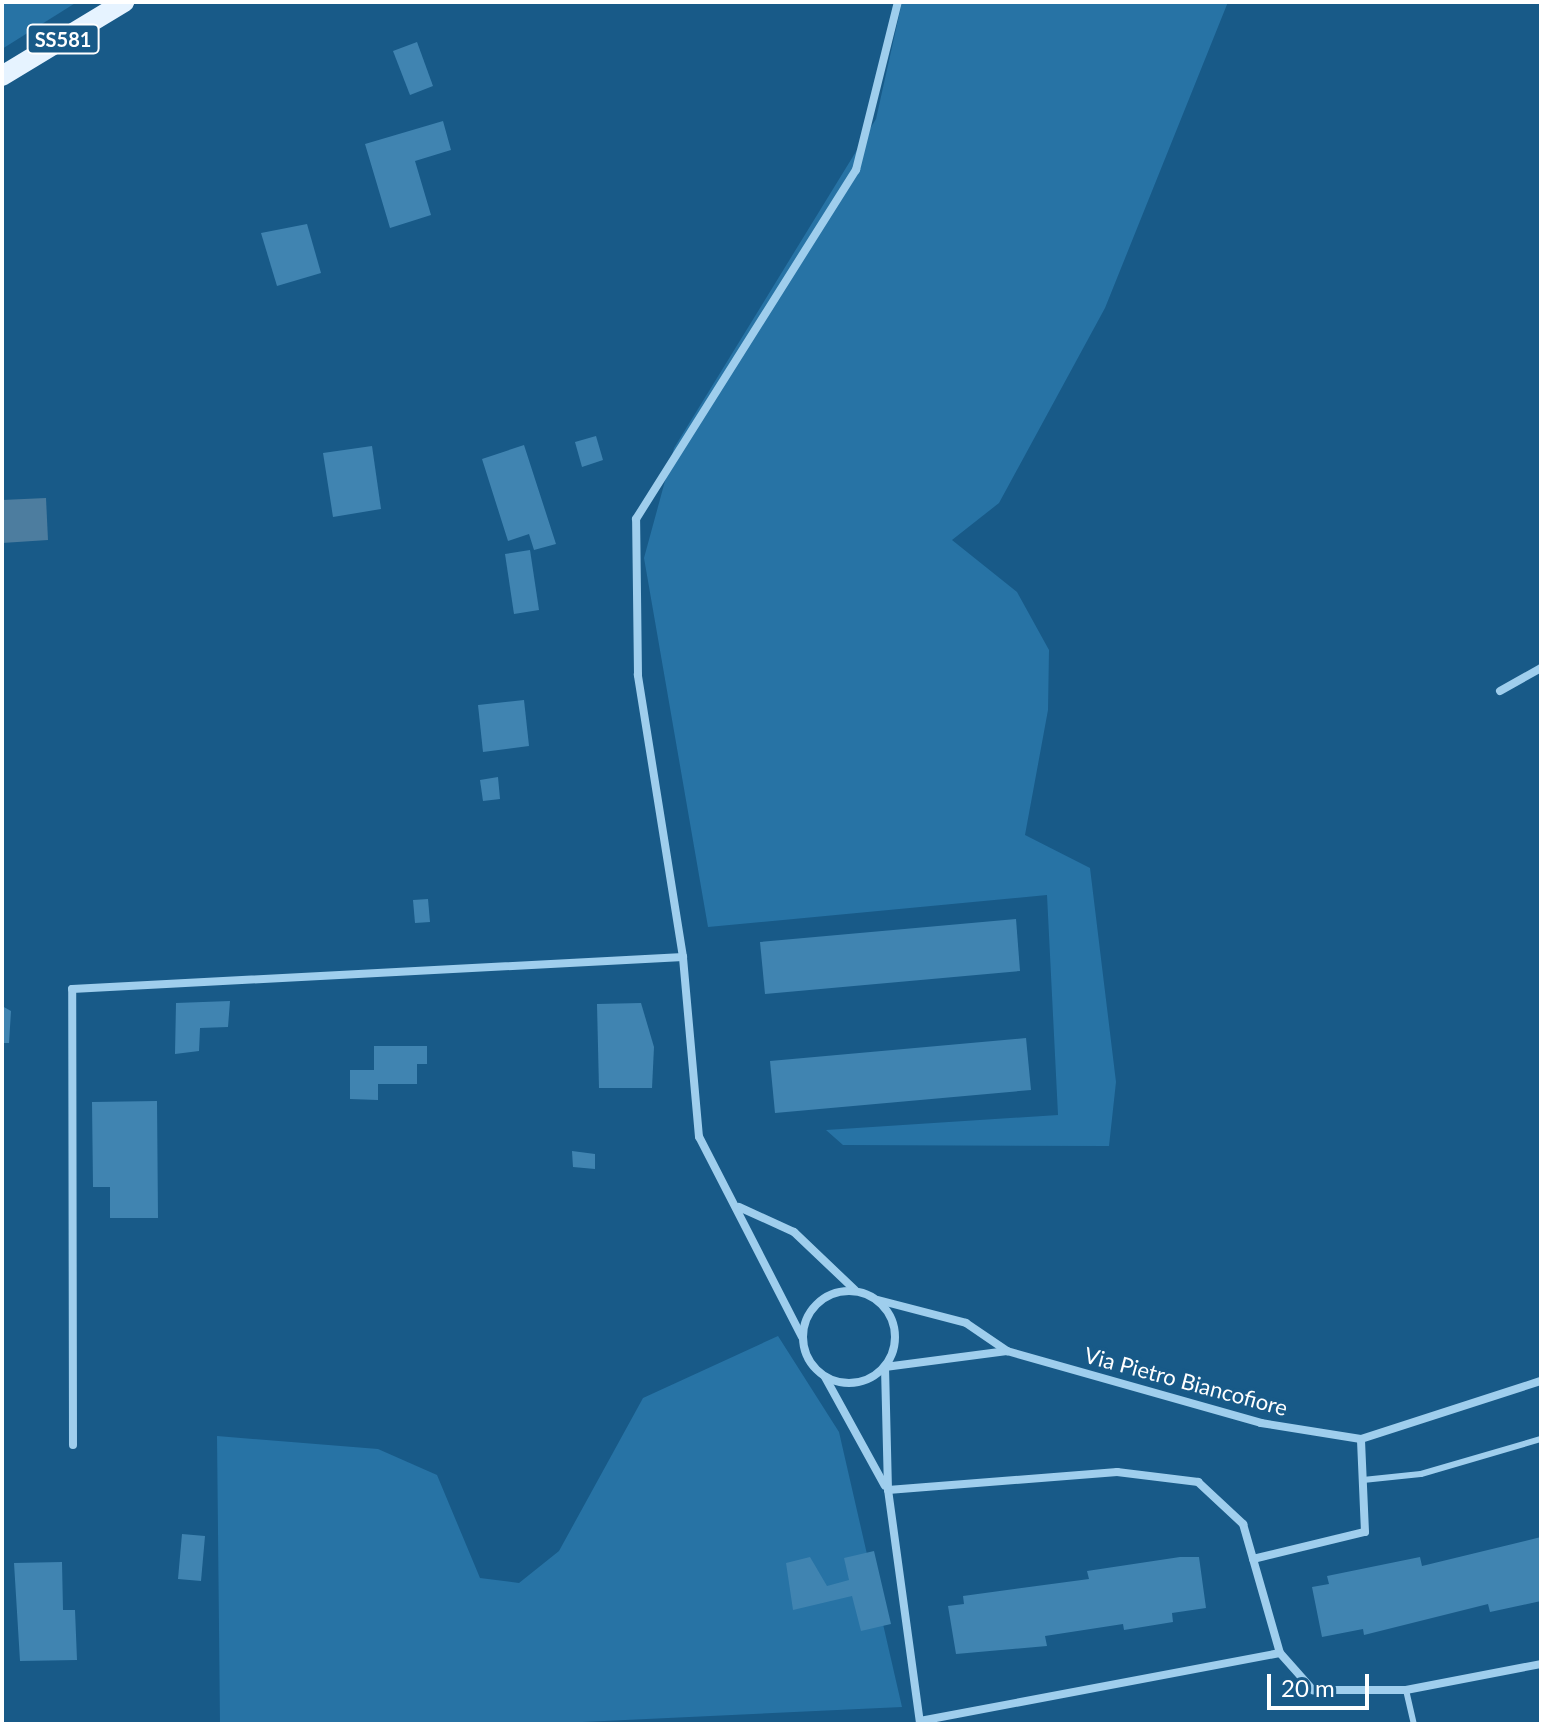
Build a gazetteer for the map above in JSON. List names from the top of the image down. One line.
{"streets":{"main road":["SS581"],"street":["Via Pietro Biancofiore"]},"scale_bar":"20 m"}
